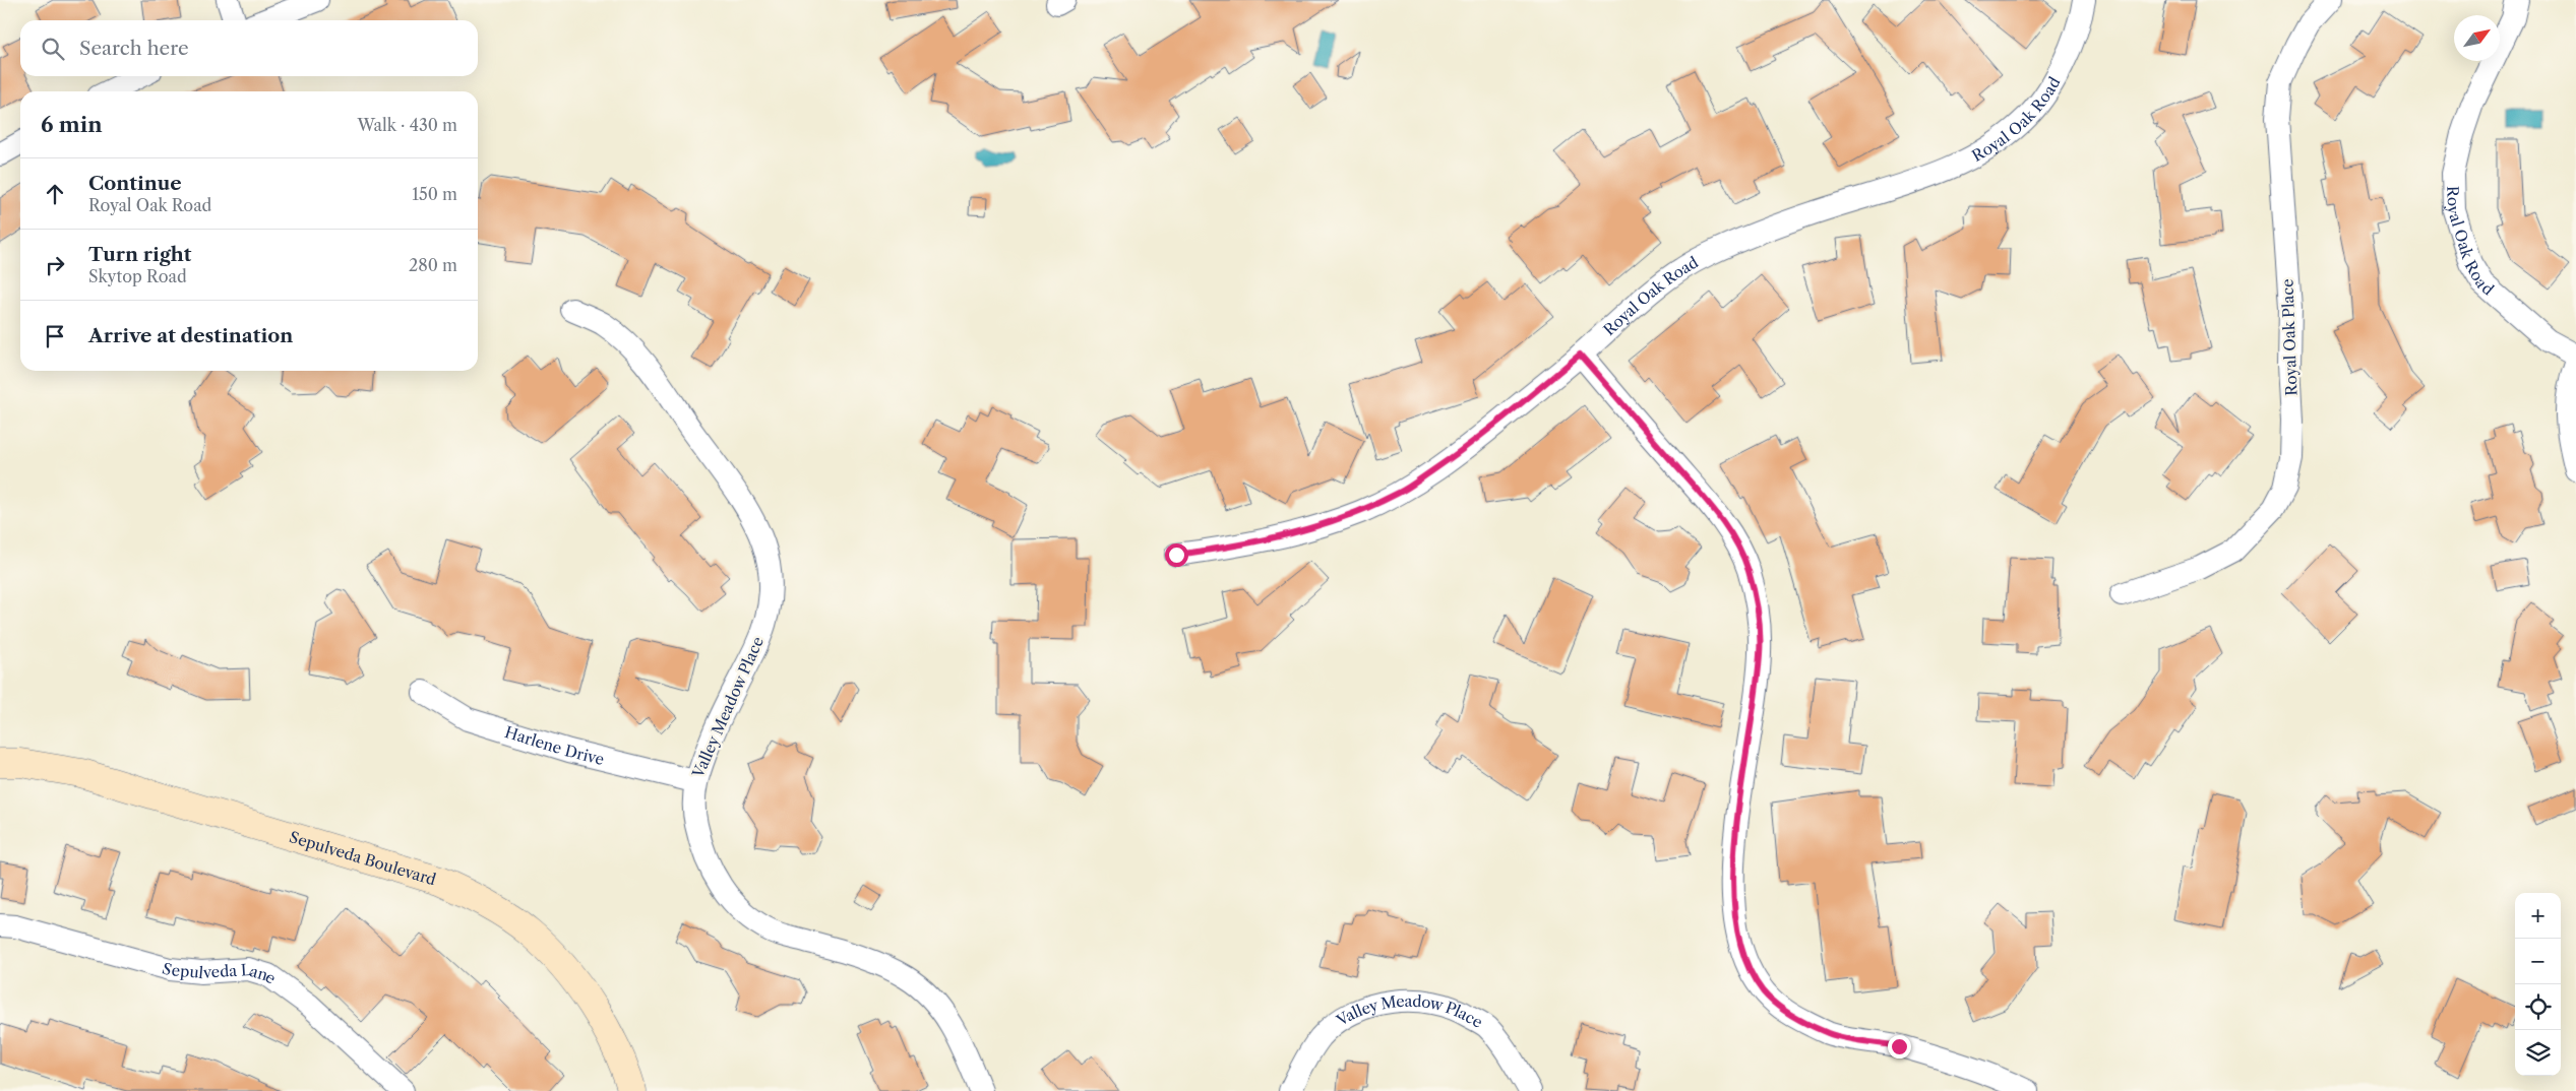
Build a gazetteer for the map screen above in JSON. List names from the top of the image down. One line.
{"streets":{"main road":["Sepulveda Boulevard"],"street":["Royal Oak Road","Royal Oak Place","Valley Meadow Place","Harlene Drive","Sepulveda Lane"]},"crossings":[["Valley Meadow Place","Harlene Drive"]],"north":"top right","page":{"search":"Search here","heading":["6 min","Walk · 430 m"],"list":[["Continue","Royal Oak Road","150 m"],["Turn right","Skytop Road","280 m"],"Arrive at destination"],"map_buttons":["+","−"]}}
